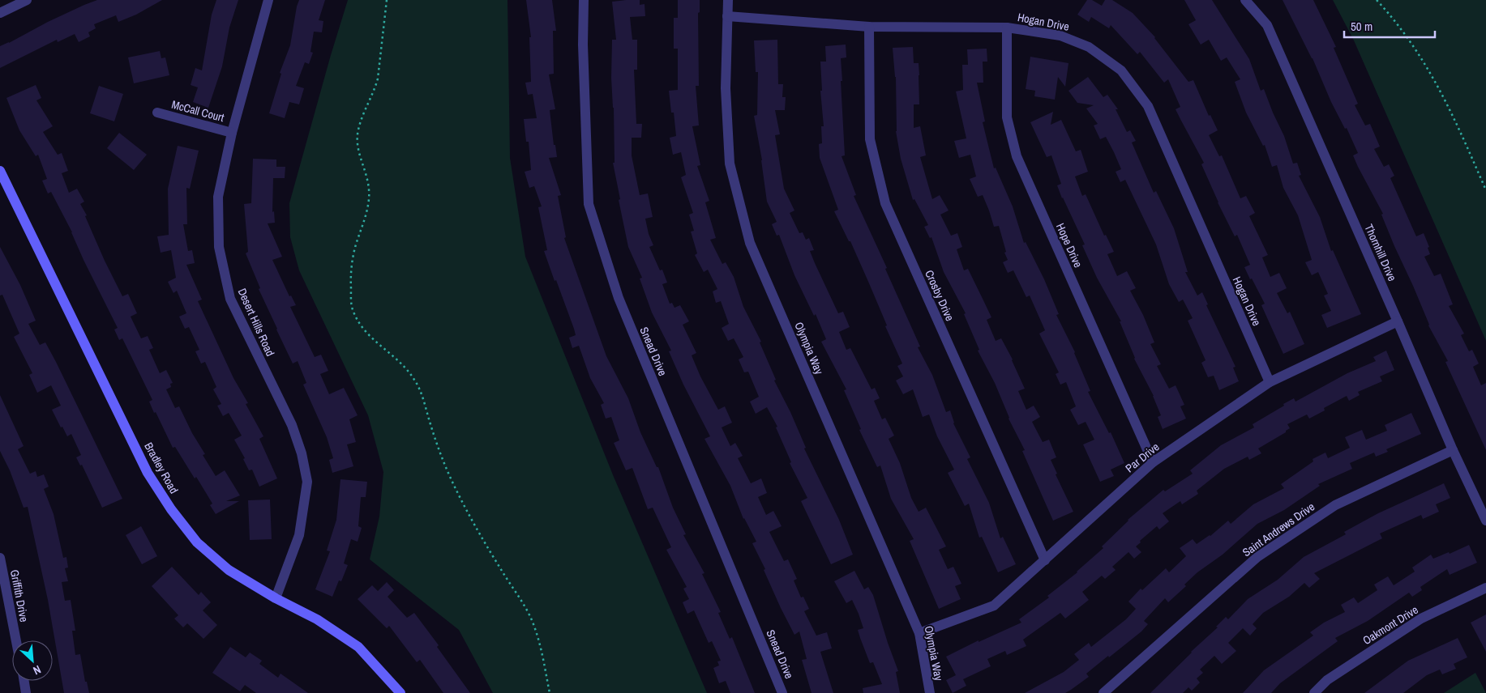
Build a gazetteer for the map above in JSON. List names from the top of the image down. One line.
{"streets":{"street":["Hogan Drive","McCall Court","Hope Drive","Thornhill Drive","Crosby Drive","Desert Hills Road","Olympia Way","Snead Drive","Par Drive","Bradley Road","Saint Andrews Drive","Griffith Drive","Oakmont Drive"]},"crossings":[["Hogan Drive","Hope Drive"],["Hogan Drive","Crosby Drive"],["Hogan Drive","Olympia Way"],["Hogan Drive","Par Drive"],["McCall Court","Desert Hills Road"],["Hope Drive","Par Drive"],["Thornhill Drive","Par Drive"],["Thornhill Drive","Saint Andrews Drive"],["Crosby Drive","Par Drive"],["Desert Hills Road","Bradley Road"],["Olympia Way","Par Drive"]],"scale_bar":"50 m","north":"bottom right"}
